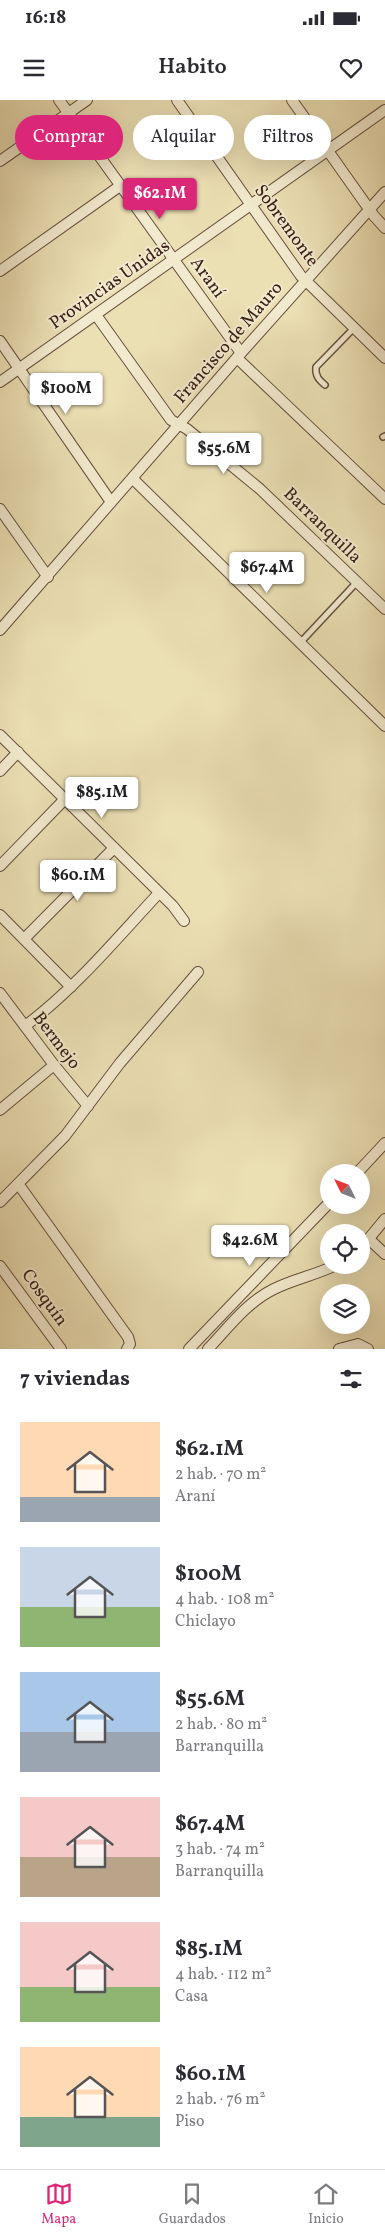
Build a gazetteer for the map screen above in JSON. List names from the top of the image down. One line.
{"streets":{"street":["Sobremonte","Araní","Provincias Unidas","Francisco de Mauro","Barranquilla","Bermejo","Cosquín"]},"crossings":[["Sobremonte","Provincias Unidas"],["Sobremonte","Francisco de Mauro"],["Araní","Provincias Unidas"],["Araní","Francisco de Mauro"],["Provincias Unidas","Barranquilla"],["Francisco de Mauro","Barranquilla"]],"north":"top left","page":{"status":"16:18","header":"Habito","chip":["Comprar","Alquilar","Filtros"],"price":["$62.1M","$100M","$55.6M","$67.4M","$85.1M","$60.1M","$42.6M"],"heading":"7 viviendas","list":[{"name":"$62.1M","note":"2 hab. · 70 m² · Araní"},{"name":"$100M","note":"4 hab. · 108 m² · Chiclayo"},{"name":"$55.6M","note":"2 hab. · 80 m² · Barranquilla"},{"name":"$67.4M","note":"3 hab. · 74 m² · Barranquilla"},{"name":"$85.1M","note":"4 hab. · 112 m² · Casa"},{"name":"$60.1M","note":"2 hab. · 76 m² · Piso"}],"tabs":["Mapa","Guardados","Inicio"]}}
